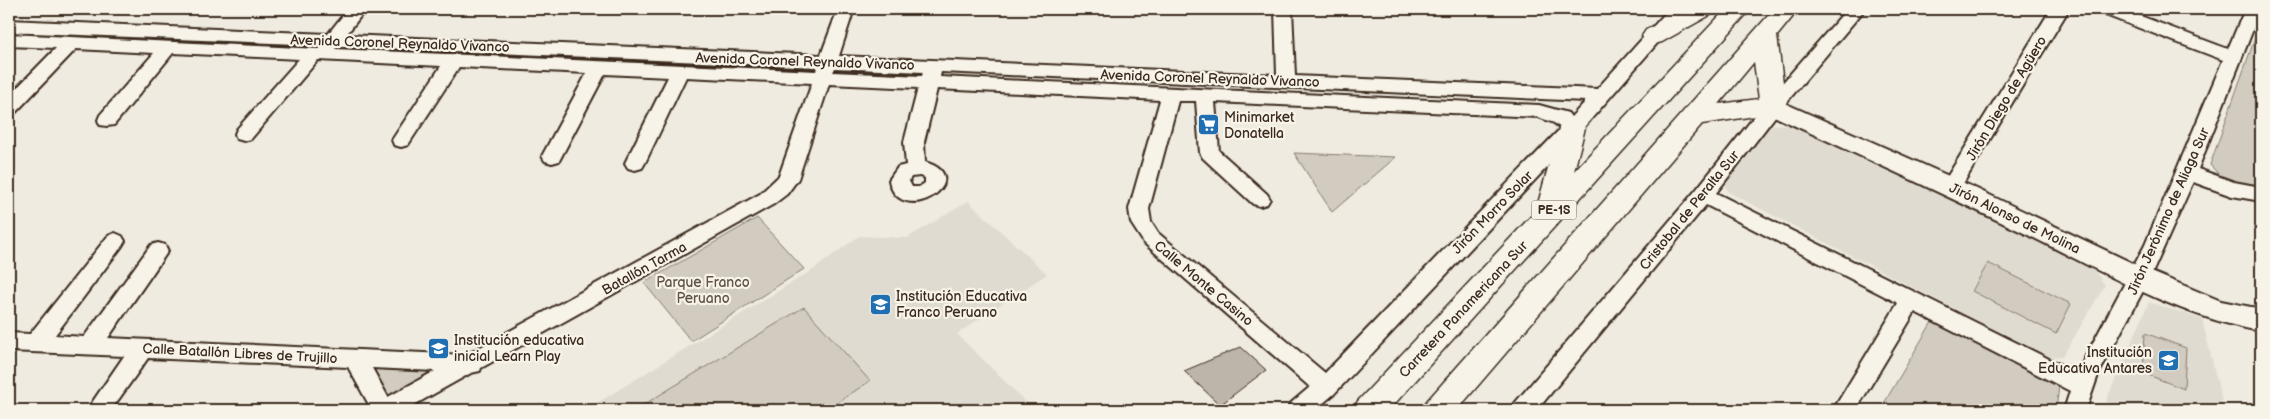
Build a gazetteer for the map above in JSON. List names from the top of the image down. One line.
{"streets":{"highway":["PE-1S","Carretera Panamericana Sur"],"main road":["Jirón Alonso de Molina"],"street":["Avenida Coronel Reynaldo Vivanco","Jirón Diego de Agüero","Cristobal de Peralta Sur","Jirón Jerónimo de Aliaga Sur","Jirón Morro Solar","Batallón Tarma","Calle Monte Casino","Calle Batallón Libres de Trujillo"]},"crossings":[["Avenida Coronel Reynaldo Vivanco","Jirón Morro Solar"],["Avenida Coronel Reynaldo Vivanco","Batallón Tarma"],["Avenida Coronel Reynaldo Vivanco","Calle Monte Casino"],["Jirón Diego de Agüero","Jirón Alonso de Molina"],["Cristobal de Peralta Sur","Jirón Alonso de Molina"],["Jirón Jerónimo de Aliaga Sur","Jirón Alonso de Molina"],["Jirón Morro Solar","Calle Monte Casino"],["Batallón Tarma","Calle Batallón Libres de Trujillo"]],"parks":["Parque Franco Peruano"],"places":{"supermarket":["Minimarket Donatella"],"school or university":["Institución Educativa Franco Peruano","Institución educativa inicial Learn Play","Institución Educativa Antares"]}}
